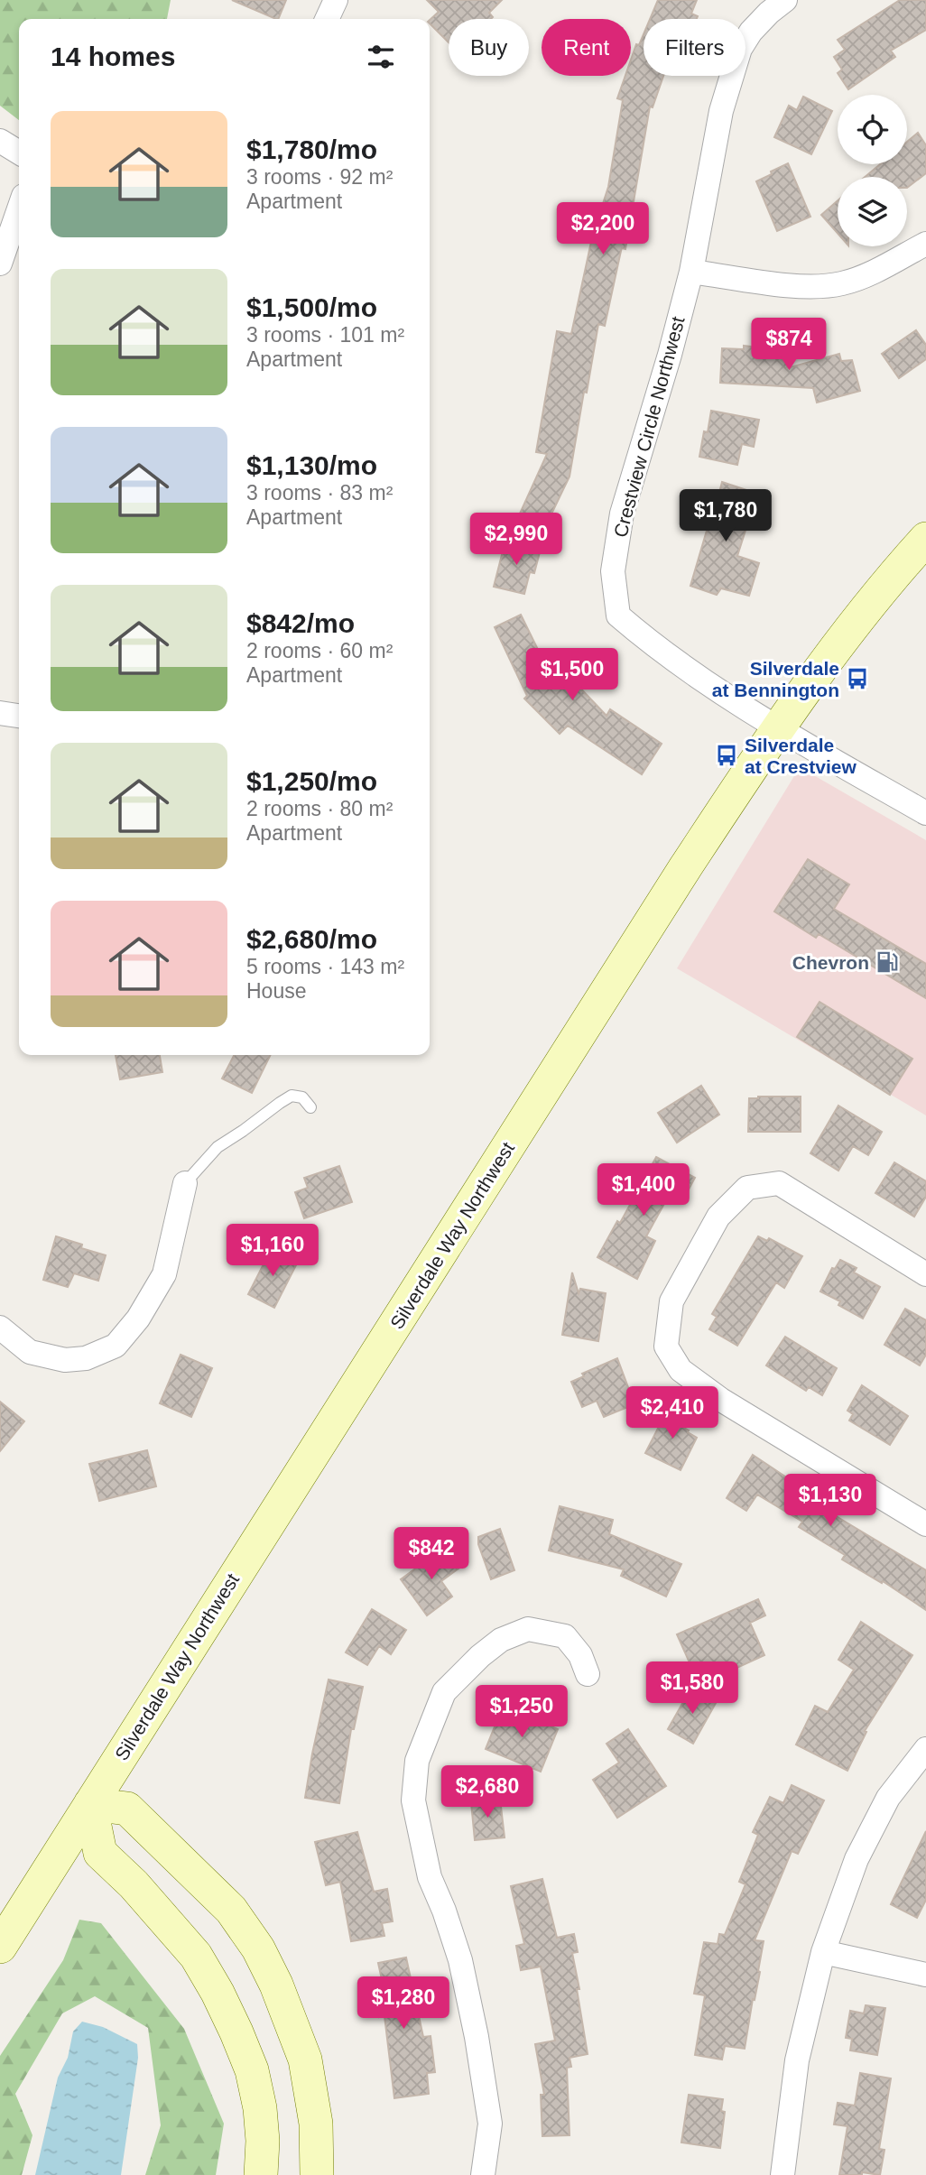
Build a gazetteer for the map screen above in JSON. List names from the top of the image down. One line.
{"streets":{"main road":["Silverdale Way Northwest"],"street":["Crestview Circle Northwest"]},"crossings":[["Crestview Circle Northwest","Silverdale Way Northwest"]],"places":{"bus stop":["Silverdale at Bennington","Silverdale at Crestview"],"fuel station":["Chevron"]},"page":{"chip":["Buy","Rent","Filters"],"heading":"14 homes","list":[{"name":"$1,780/mo","note":"3 rooms · 92 m² · Apartment"},{"name":"$1,500/mo","note":"3 rooms · 101 m² · Apartment"},{"name":"$1,130/mo","note":"3 rooms · 83 m² · Apartment"},{"name":"$842/mo","note":"2 rooms · 60 m² · Apartment"},{"name":"$1,250/mo","note":"2 rooms · 80 m² · Apartment"},{"name":"$2,680/mo","note":"5 rooms · 143 m² · House"}],"price":["$2,200","$874","$1,780","$2,990","$1,500","$1,400","$1,160","$2,410","$1,130","$842","$1,580","$1,250","$2,680","$1,280"]}}
